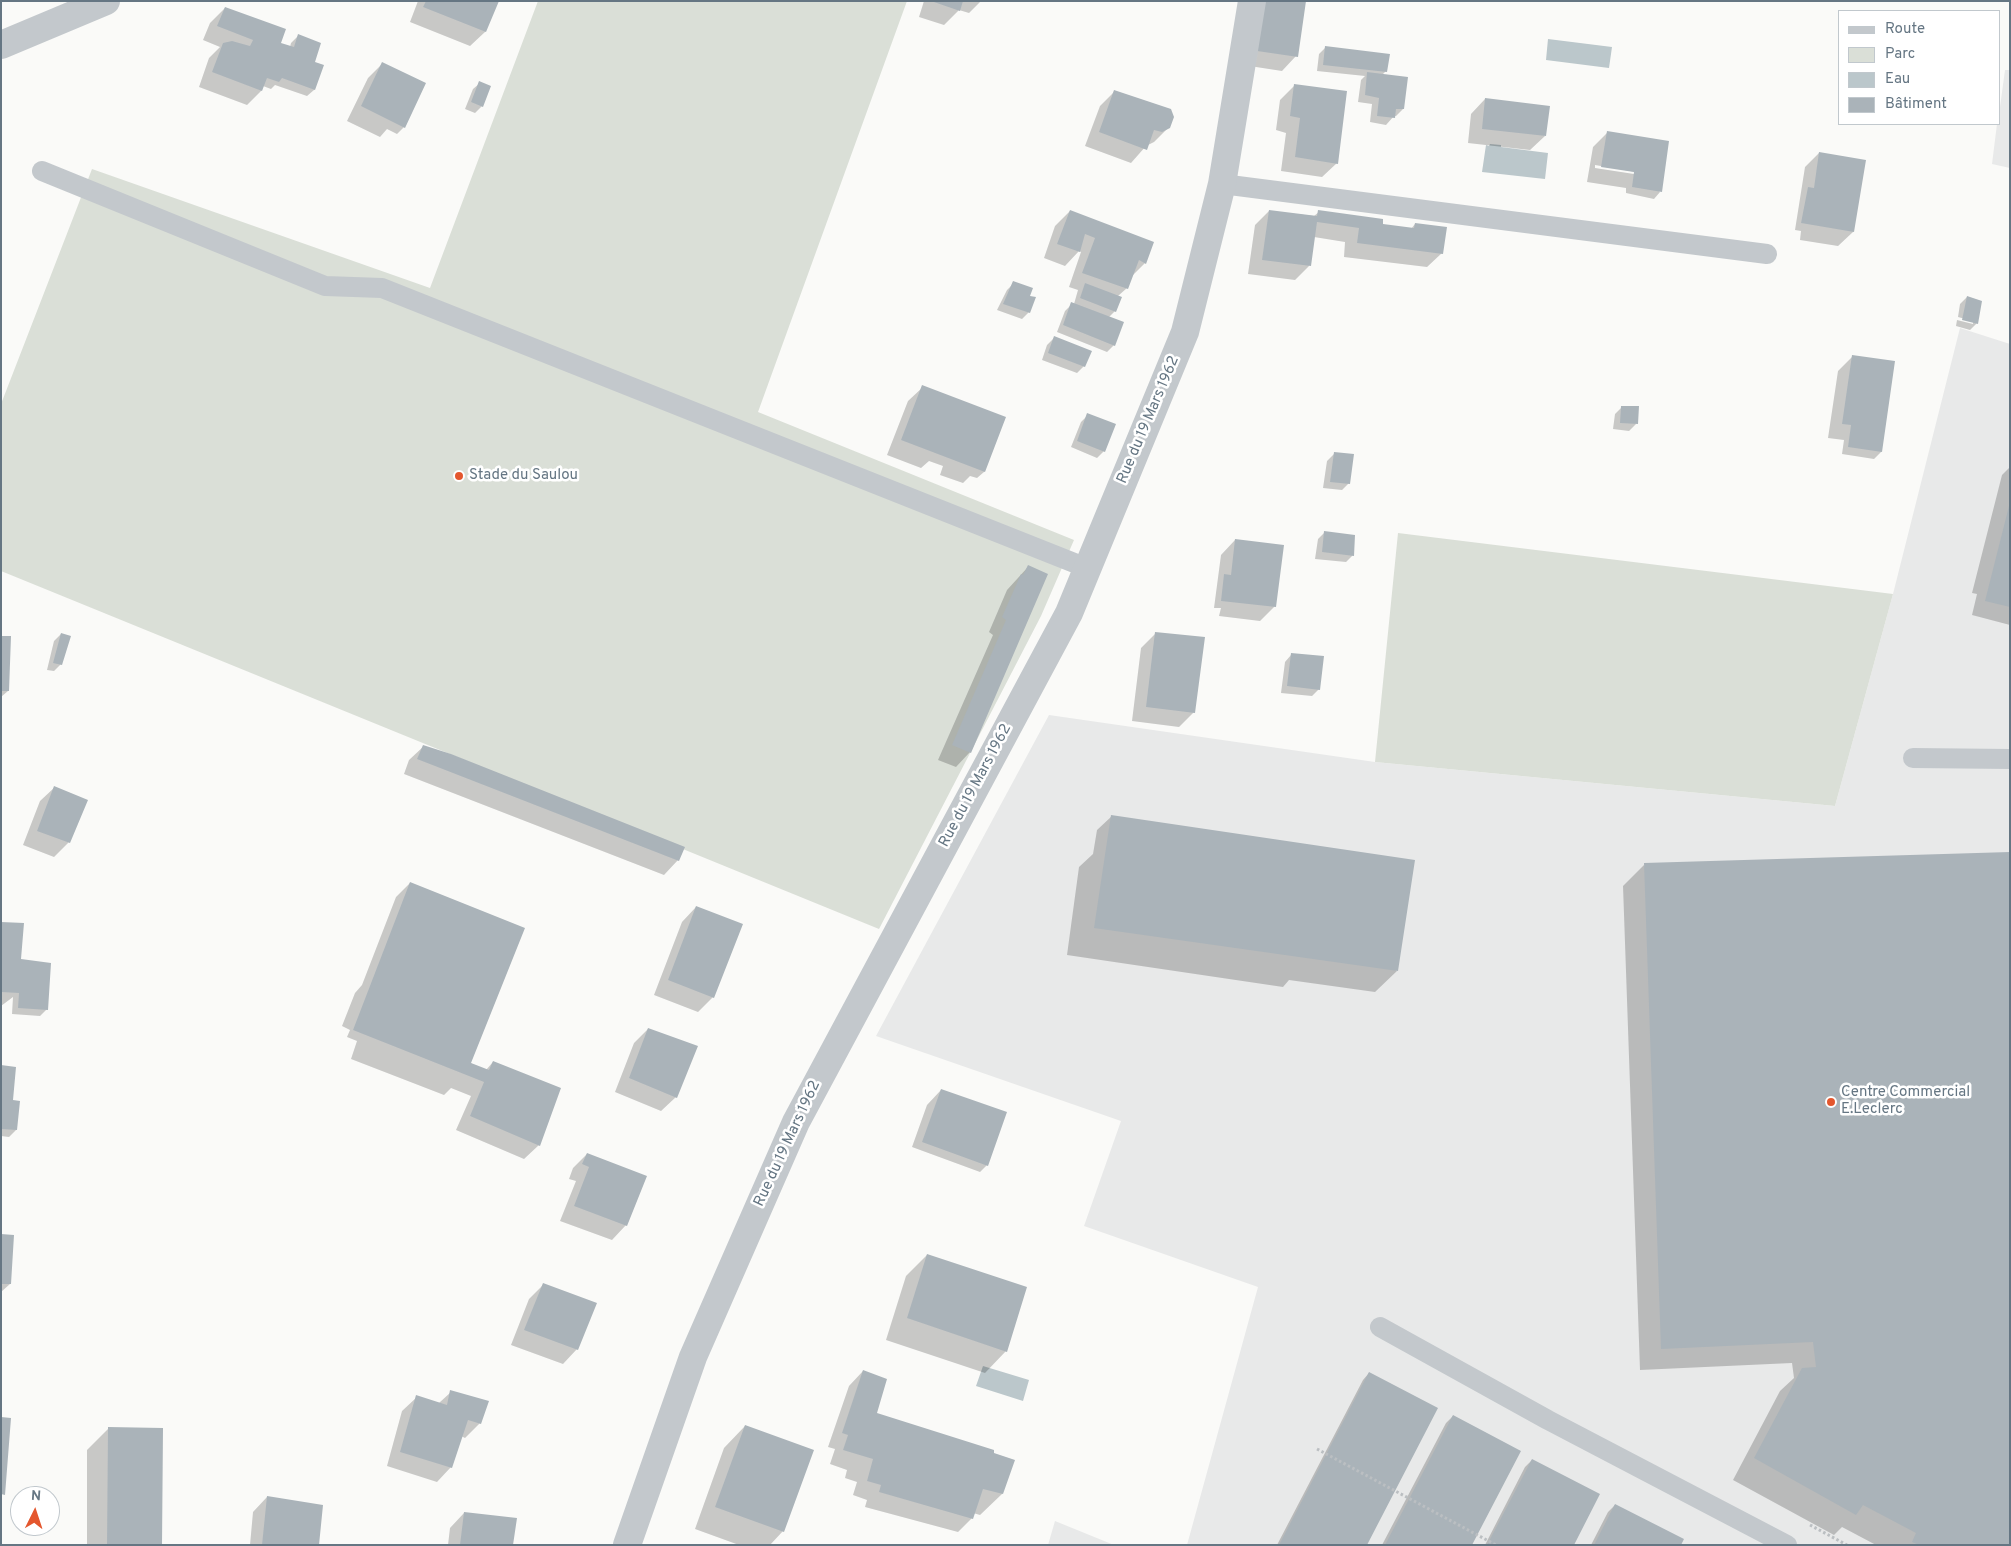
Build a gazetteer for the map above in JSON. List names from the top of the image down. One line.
{"streets":{"street":["Rue du 19 Mars 1962"]},"places":["Stade du Saulou","Centre Commercial E.Leclerc"],"legend":["Route","Parc","Eau","Bâtiment"],"north":"top"}
